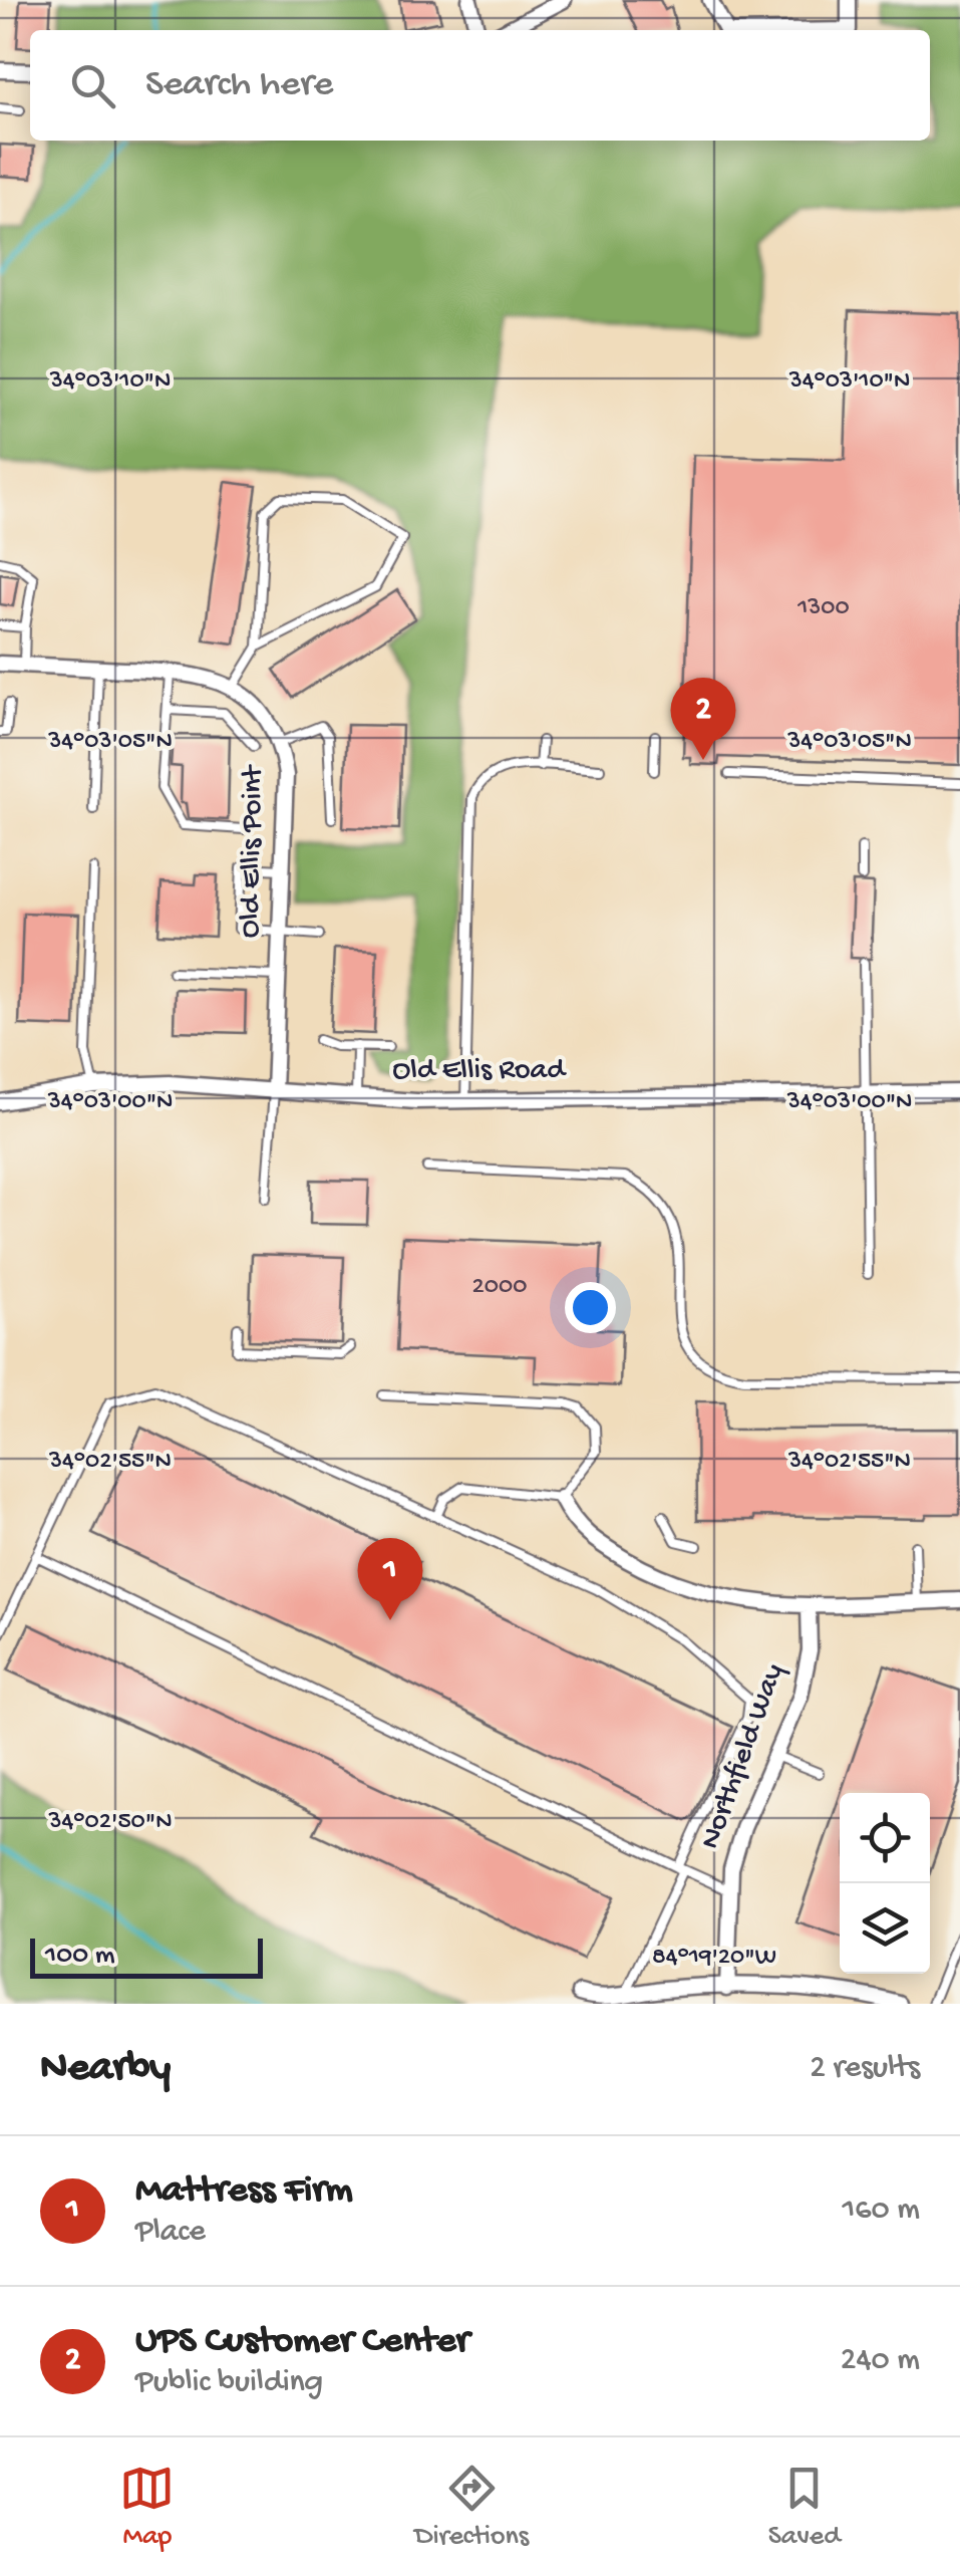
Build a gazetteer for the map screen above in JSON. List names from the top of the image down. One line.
{"streets":{"street":["Old Ellis Point","Old Ellis Road","Northfield Way"]},"crossings":[["Old Ellis Point","Old Ellis Road"]],"house_numbers":["1300","2000"],"scale_bar":"100 m","page":{"search":"Search here","pins":["2","1"],"scale":"100 m","heading":["Nearby","2 results"],"list":[{"mark":"1","name":"Mattress Firm","note":"Place","value":"160 m"},{"mark":"2","name":"UPS Customer Center","note":"Public building","value":"240 m"}],"nav":["Map","Directions","Saved"]},"coordinates":["34°03'10\"N","34°03'05\"N","34°03'00\"N","34°02'55\"N","34°02'50\"N","84°19'20\"W"]}
